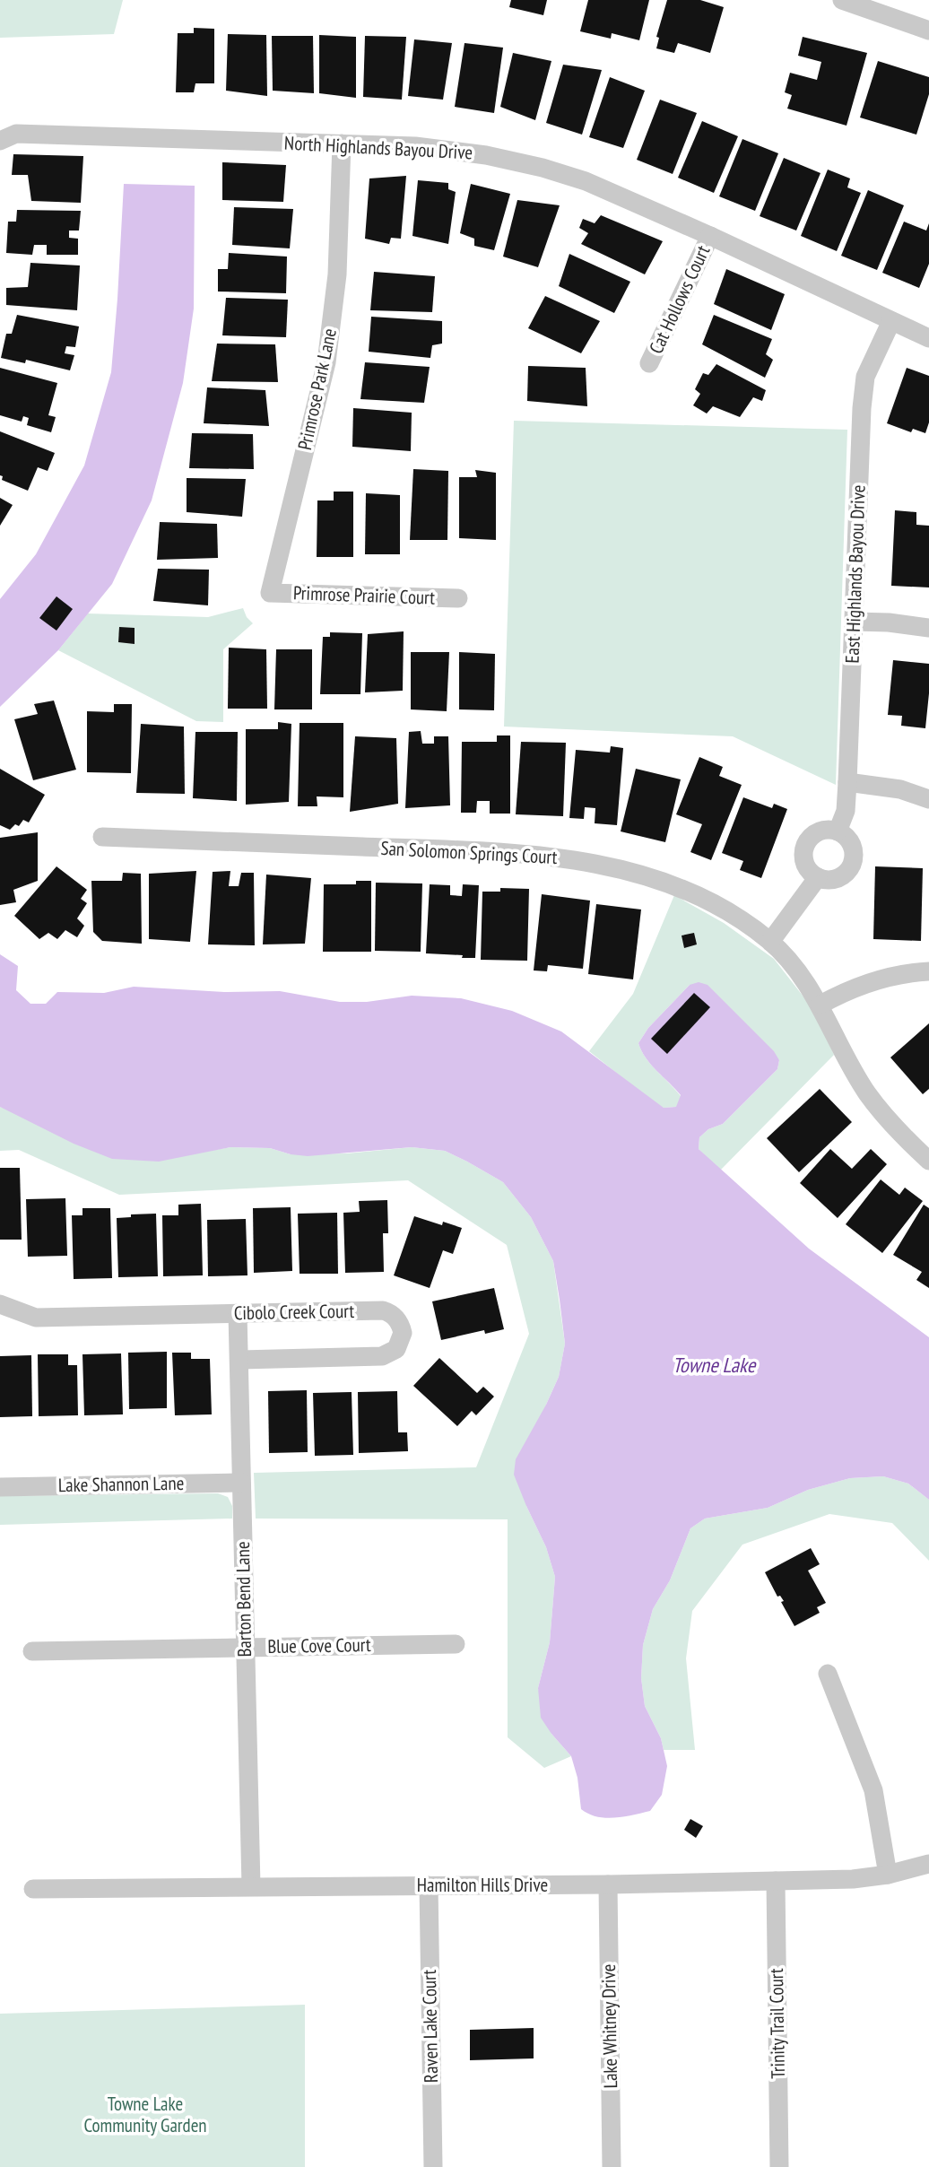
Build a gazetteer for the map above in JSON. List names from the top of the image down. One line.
{"streets":{"street":["North Highlands Bayou Drive","Cat Hollows Court","Primrose Park Lane","East Highlands Bayou Drive","Primrose Prairie Court","San Solomon Springs Court","Cibolo Creek Court","Lake Shannon Lane","Barton Bend Lane","Blue Cove Court","Hamilton Hills Drive","Trinity Trail Court","Raven Lake Court","Lake Whitney Drive"]},"crossings":[["North Highlands Bayou Drive","Cat Hollows Court"],["North Highlands Bayou Drive","Primrose Park Lane"],["North Highlands Bayou Drive","East Highlands Bayou Drive"],["Primrose Park Lane","Primrose Prairie Court"],["Cibolo Creek Court","Barton Bend Lane"],["Lake Shannon Lane","Barton Bend Lane"],["Barton Bend Lane","Blue Cove Court"],["Barton Bend Lane","Hamilton Hills Drive"],["Hamilton Hills Drive","Trinity Trail Court"],["Hamilton Hills Drive","Raven Lake Court"],["Hamilton Hills Drive","Lake Whitney Drive"]],"water":["Towne Lake"],"parks":["Towne Lake Community Garden"]}
